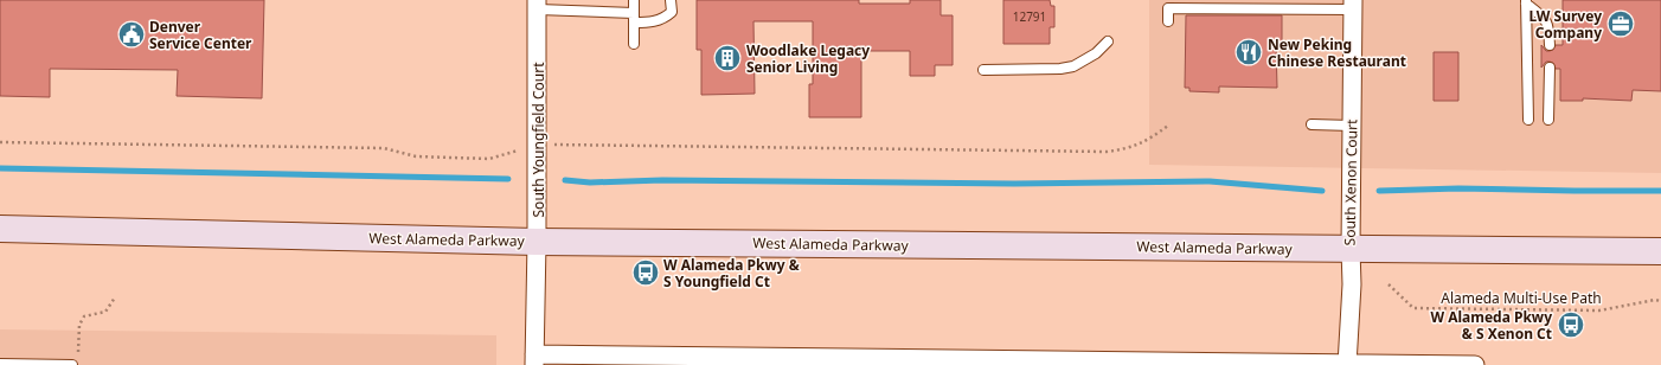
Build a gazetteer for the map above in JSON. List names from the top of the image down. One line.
{"streets":{"main road":["West Alameda Parkway"],"street":["South Youngfield Court","South Xenon Court"],"path":["Alameda Multi-Use Path"]},"crossings":[["South Youngfield Court","West Alameda Parkway"],["South Xenon Court","West Alameda Parkway"]],"places":{"office":["LW Survey Company"],"public building":["Denver Service Center"],"restaurant":["New Peking Chinese Restaurant"],"building":["Woodlake Legacy Senior Living"],"bus stop":["W Alameda Pkwy & S Youngfield Ct","W Alameda Pkwy & S Xenon Ct"]},"house_numbers":["12791"]}
